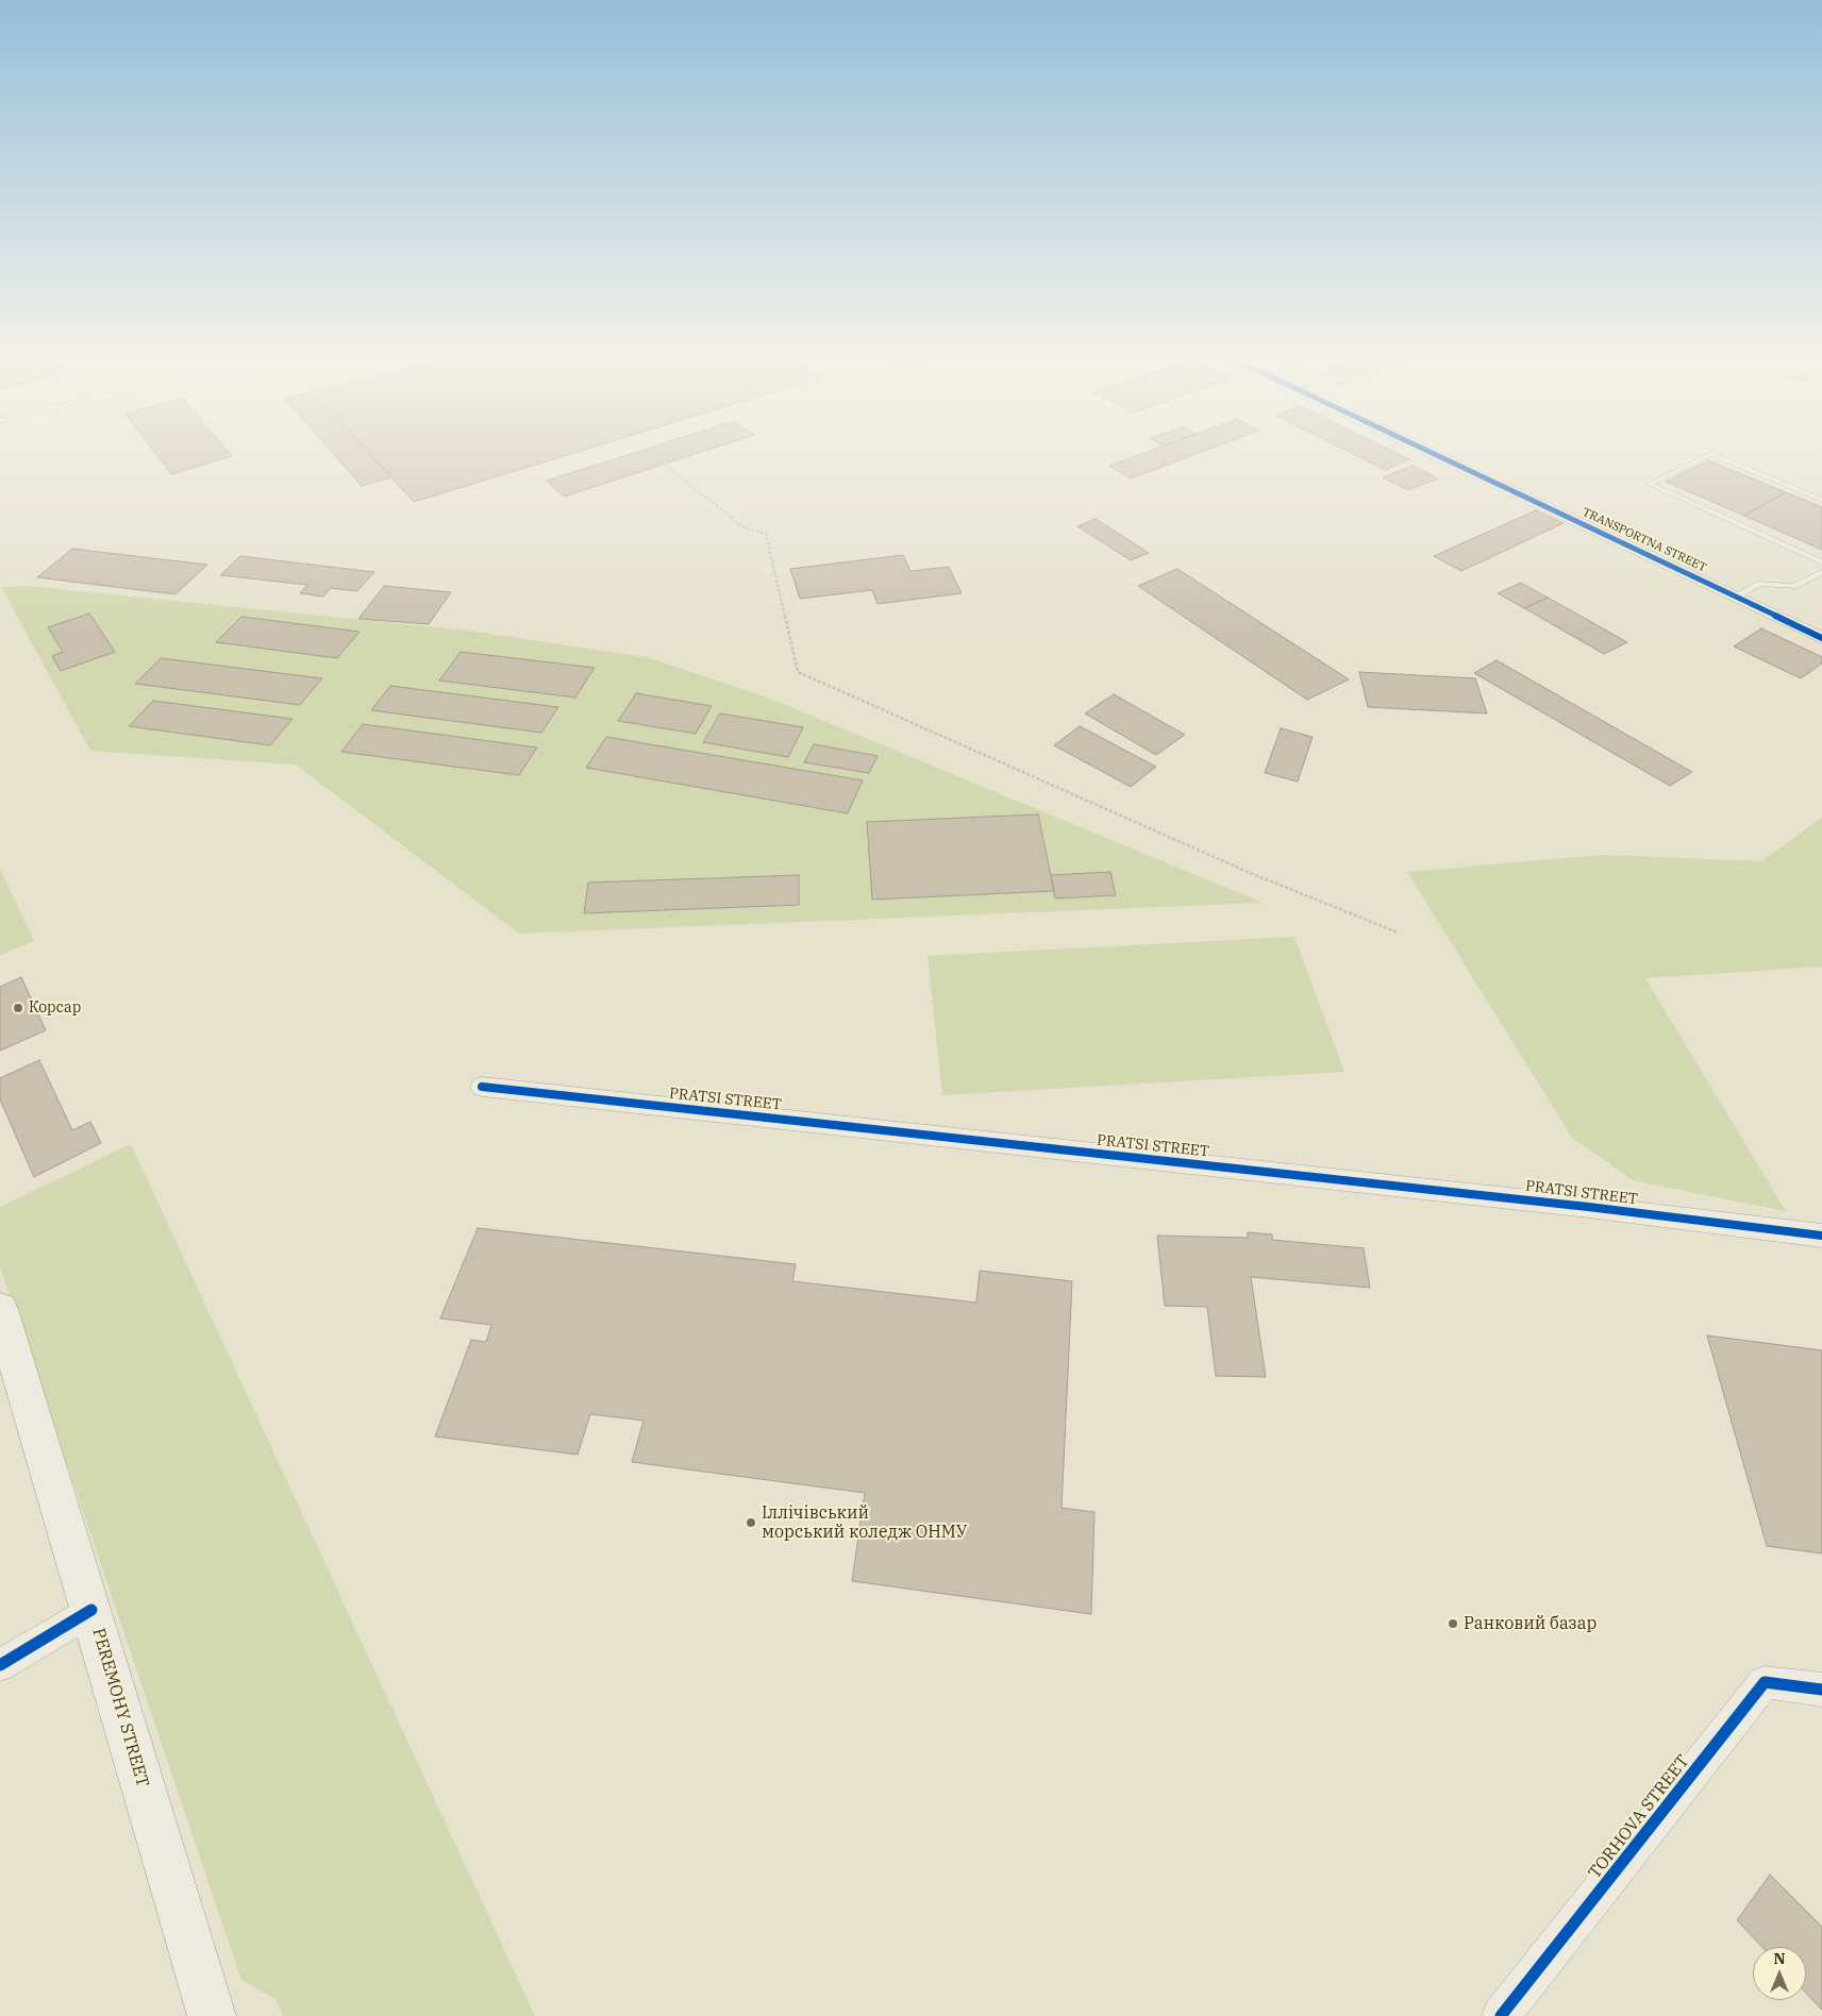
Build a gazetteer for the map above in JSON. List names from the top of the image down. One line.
{"streets":{"main road":["PEREMOHY STREET"],"street":["TRANSPORTNA STREET","PRATSI STREET","TORHOVA STREET"]},"places":["Корсар","Іллічівський морський коледж ОНМУ","Ранковий базар"],"north":"top"}
